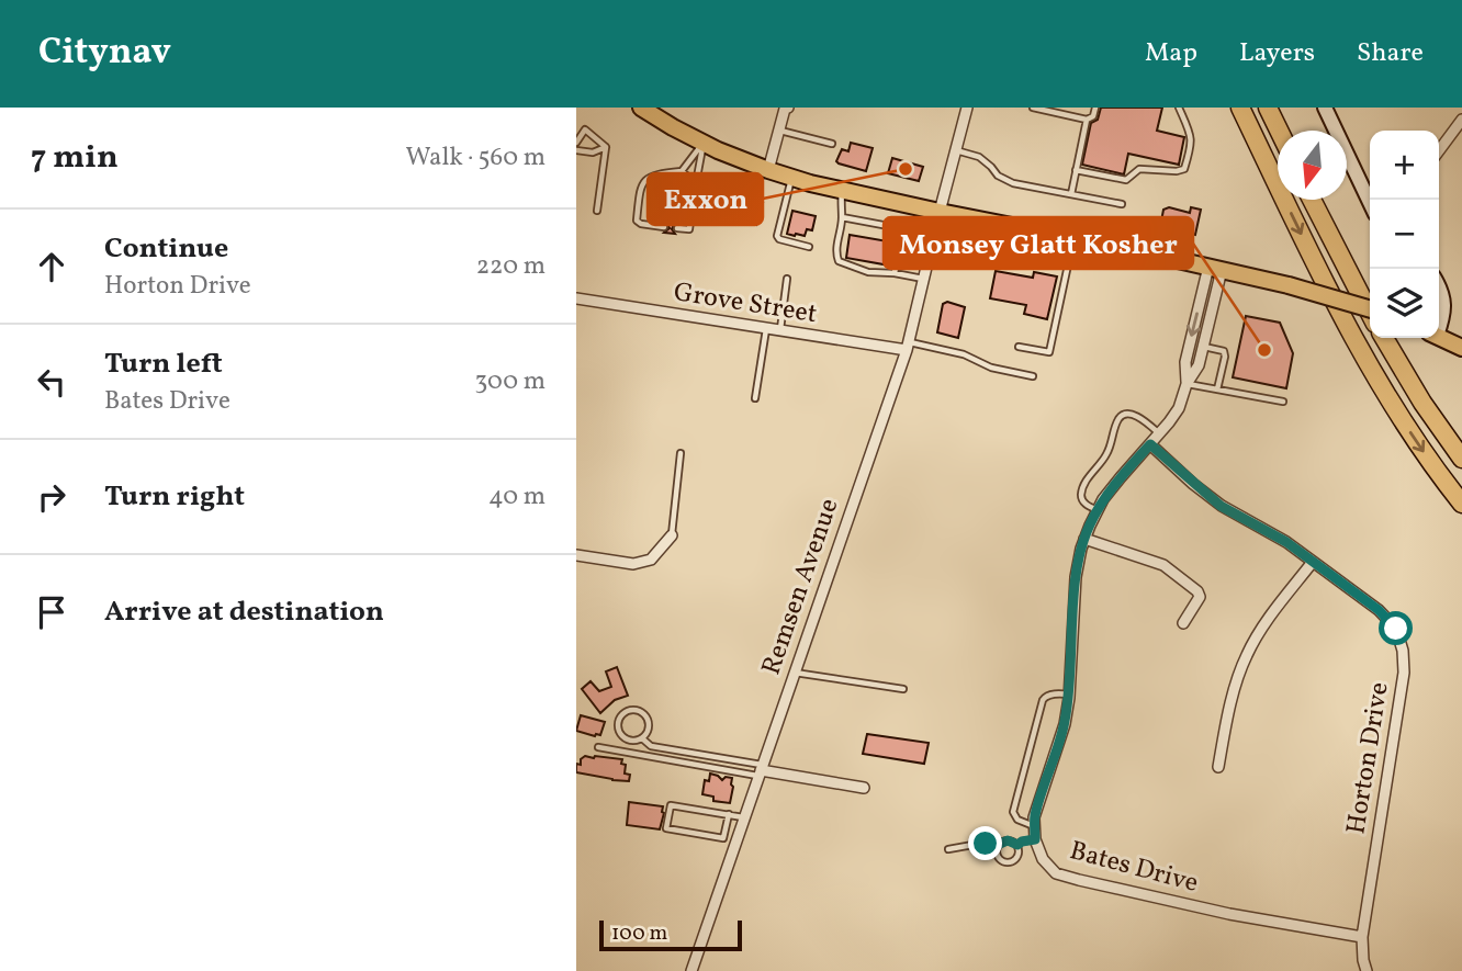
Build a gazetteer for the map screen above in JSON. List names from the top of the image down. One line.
{"streets":{"street":["Grove Street","Remsen Avenue","Horton Drive","Bates Drive"]},"crossings":[["Grove Street","Remsen Avenue"],["Horton Drive","Bates Drive"]],"places":["Exxon","Monsey Glatt Kosher"],"scale_bar":"100 m","north":"bottom","page":{"header":"Citynav","nav":["Map","Layers","Share"],"heading":["7 min","Walk · 560 m"],"map_buttons":["+","−"],"list":[["Continue","Horton Drive","220 m"],["Turn left","Bates Drive","300 m"],["Turn right","40 m"],"Arrive at destination"],"scale":"100 m"}}
